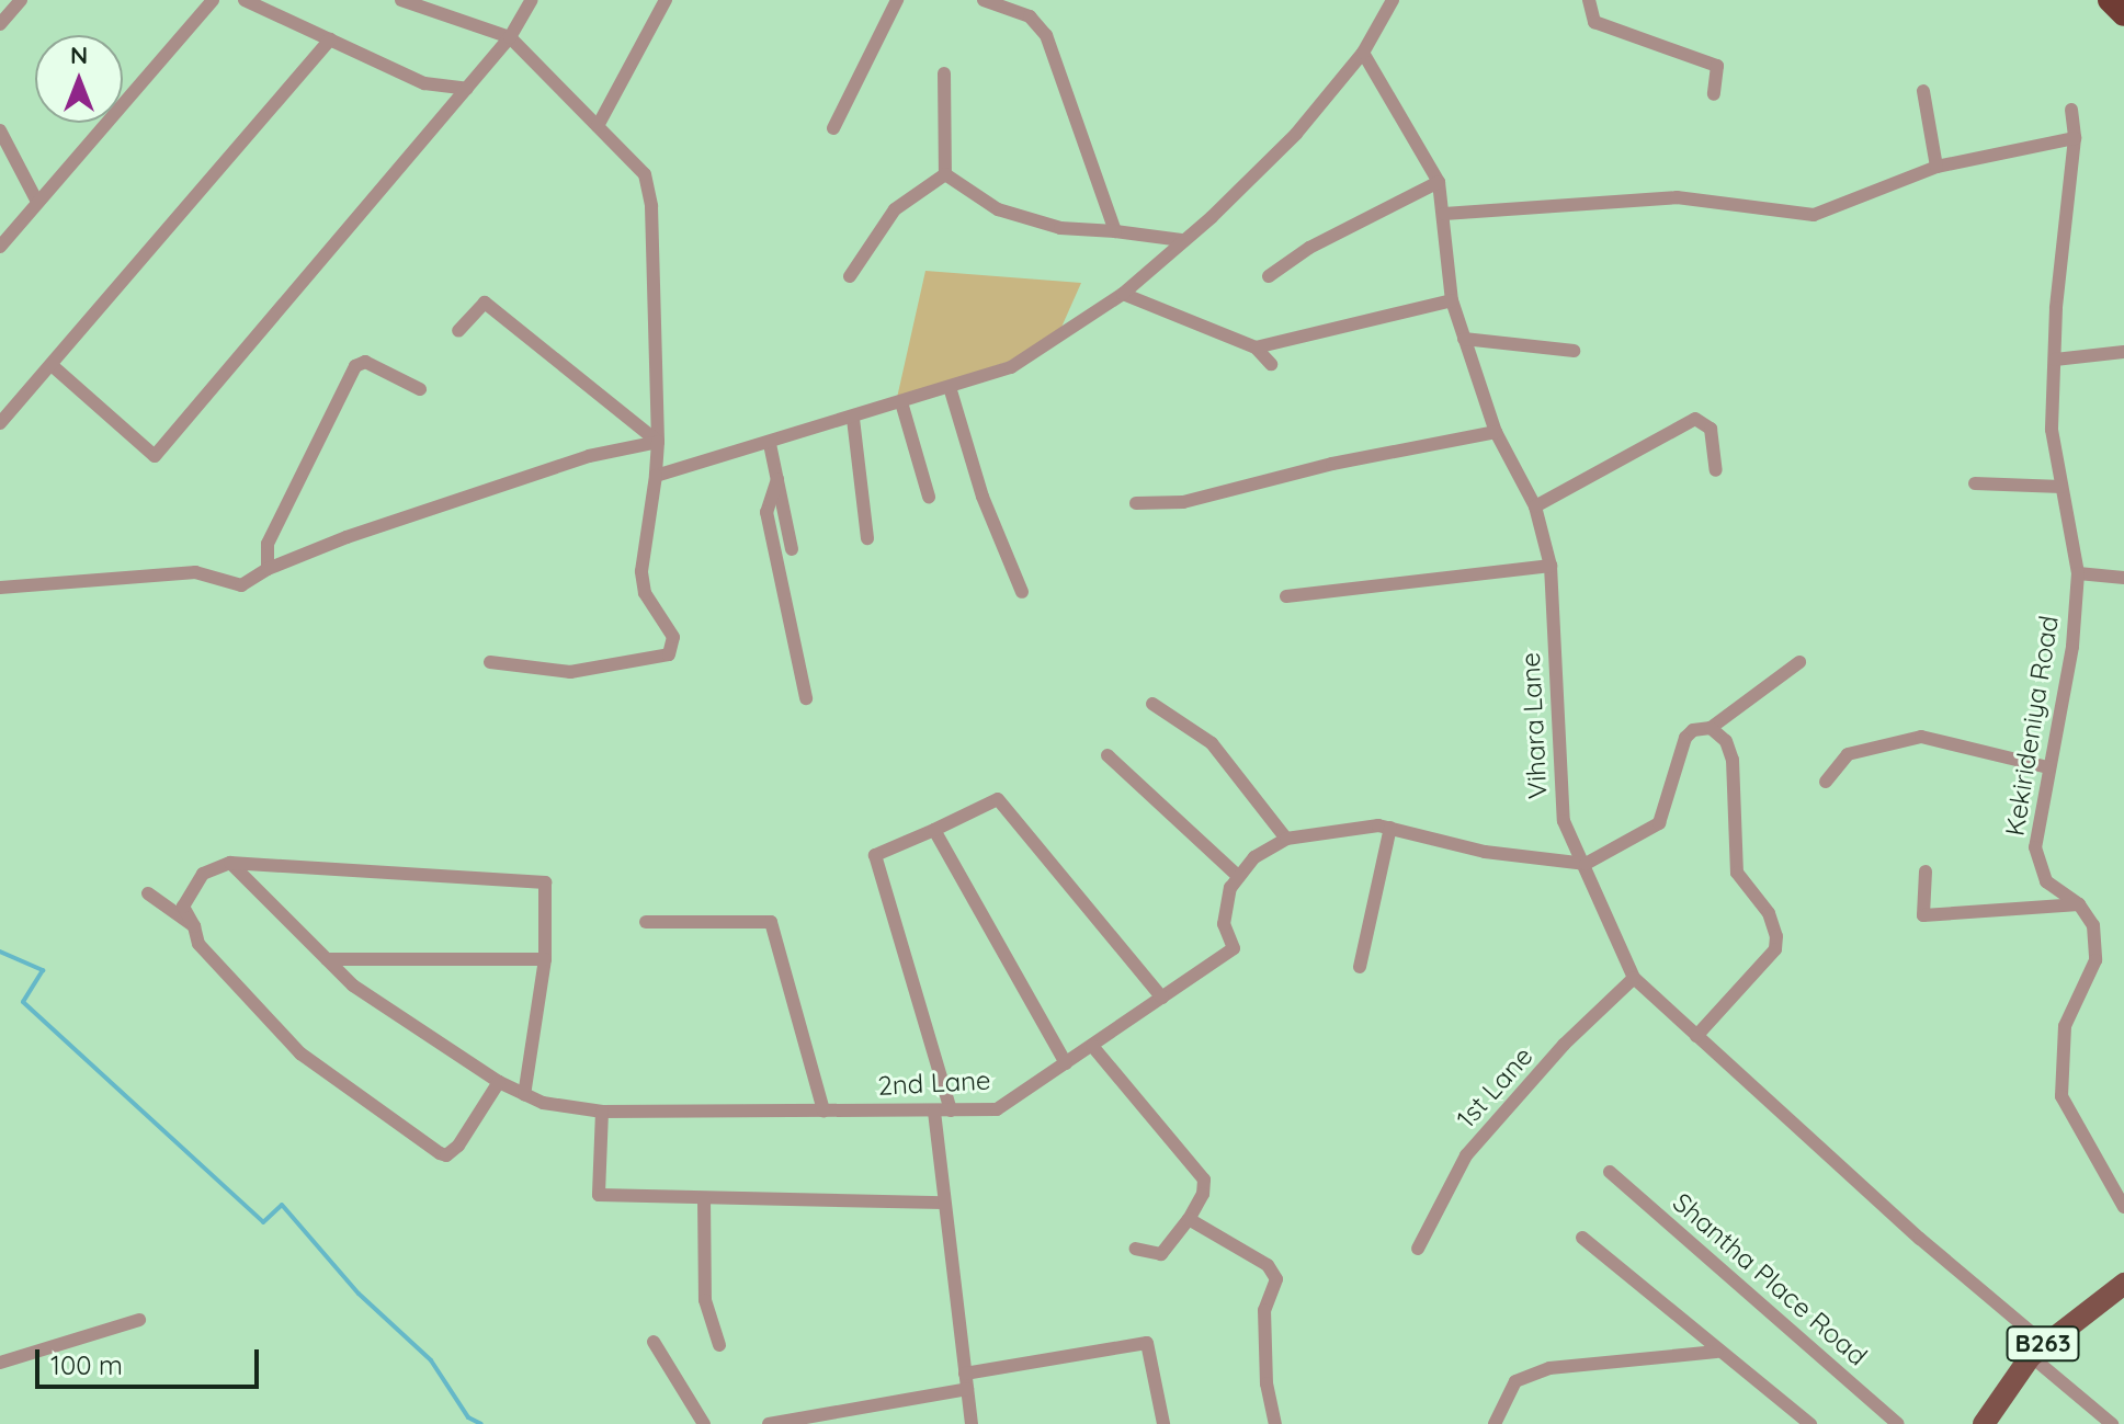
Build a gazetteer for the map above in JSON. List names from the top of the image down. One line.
{"streets":{"main road":["B263"],"street":["Vihara Lane","Kekirideniya Road","2nd Lane","1st Lane","Shantha Place Road"]},"crossings":[["Vihara Lane","2nd Lane"],["Vihara Lane","1st Lane"],["Vihara Lane","B263"]],"scale_bar":"100 m","north":"top"}
